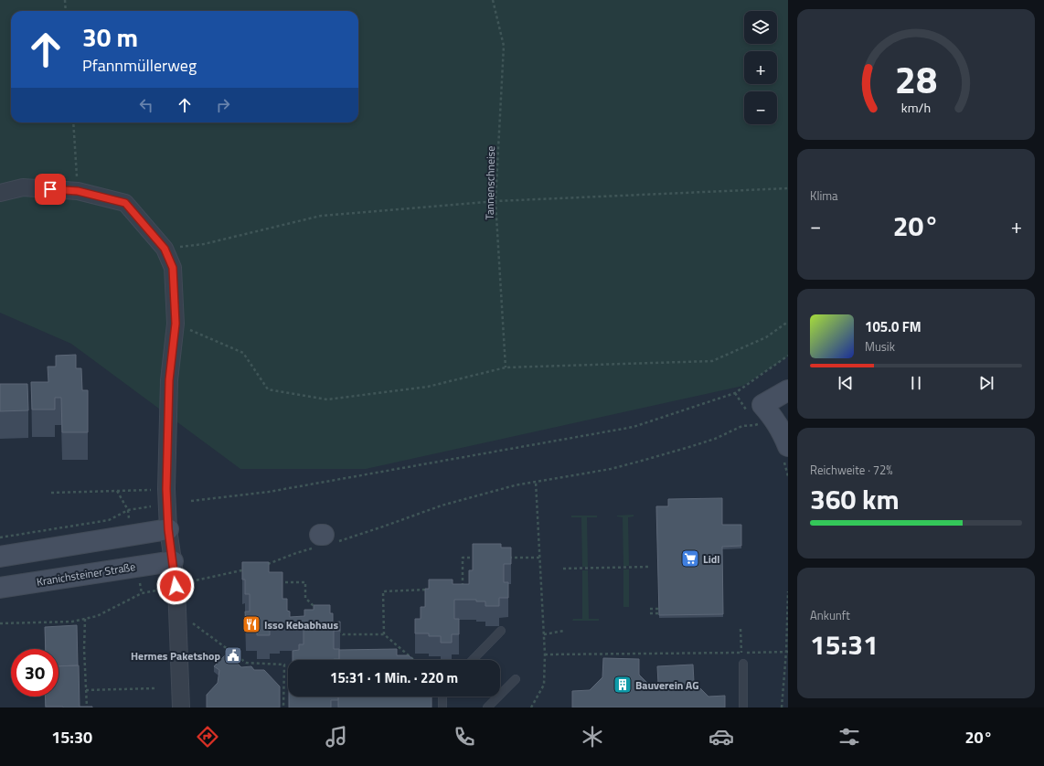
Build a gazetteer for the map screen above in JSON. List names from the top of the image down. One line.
{"streets":{"main road":["Kranichsteiner Straße"],"path":["Tannenschneise"]},"places":{"supermarket":["Lidl"],"restaurant":["Isso Kebabhaus"],"public building":["Hermes Paketshop"],"building":["Bauverein AG"]},"page":{"map_buttons":["+","−"],"turn":["30 m","Pfannmüllerweg"],"tile":["Klima",["Reichweite · 72%","360 km"],["Ankunft","15:31"]],"heat":["−","20°","+"],"song":["105.0 FM","Musik"],"limit":"30","trip":"15:31 · 1 Min. · 220 m","tabs":["15:30","20°"],"gauge":["28","km/h"]}}
